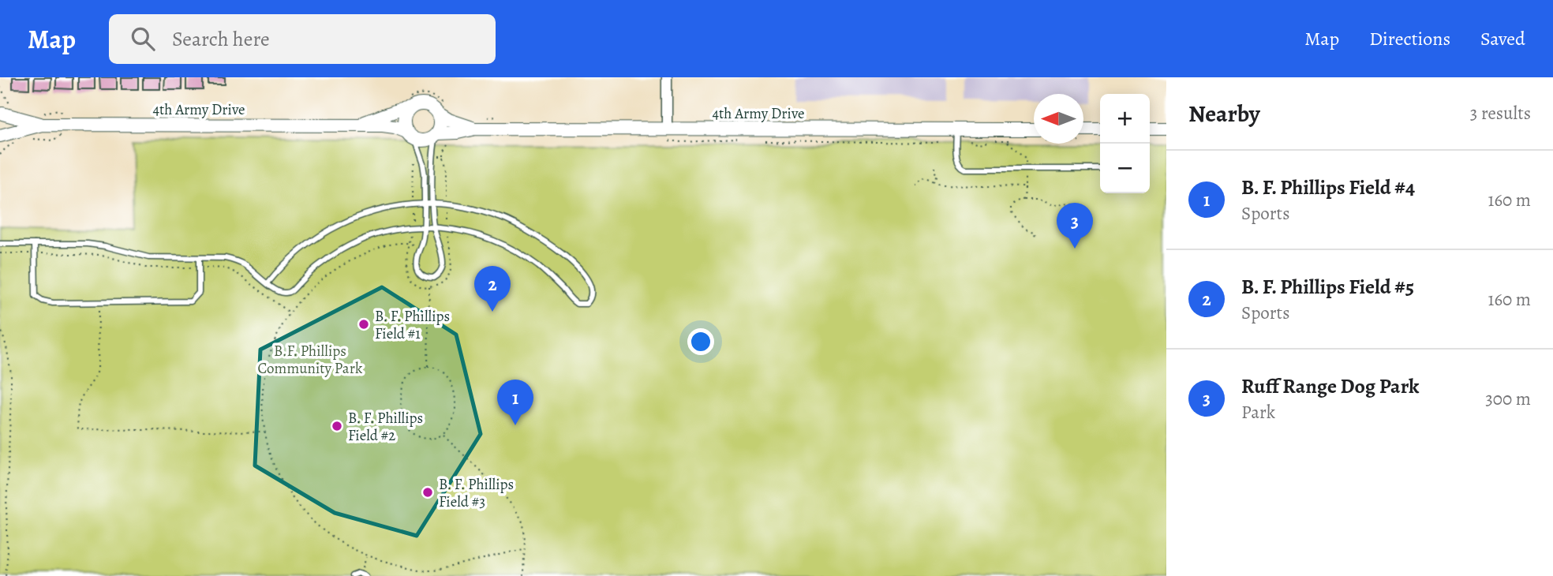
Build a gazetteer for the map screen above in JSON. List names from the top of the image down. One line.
{"streets":{"street":["4th Army Drive"]},"parks":["B.F. Phillips Community Park"],"places":["B. F. Phillips Field #1","B. F. Phillips Field #2","B. F. Phillips Field #3"],"north":"left","page":{"header":"Map","search":"Search here","nav":["Map","Directions","Saved"],"heading":["Nearby","3 results"],"map_buttons":["+","−"],"list":[{"mark":"1","name":"B. F. Phillips Field #4","note":"Sports","value":"160 m"},{"mark":"2","name":"B. F. Phillips Field #5","note":"Sports","value":"160 m"},{"mark":"3","name":"Ruff Range Dog Park","note":"Park","value":"300 m"}],"pins":["3","2","1"]}}
